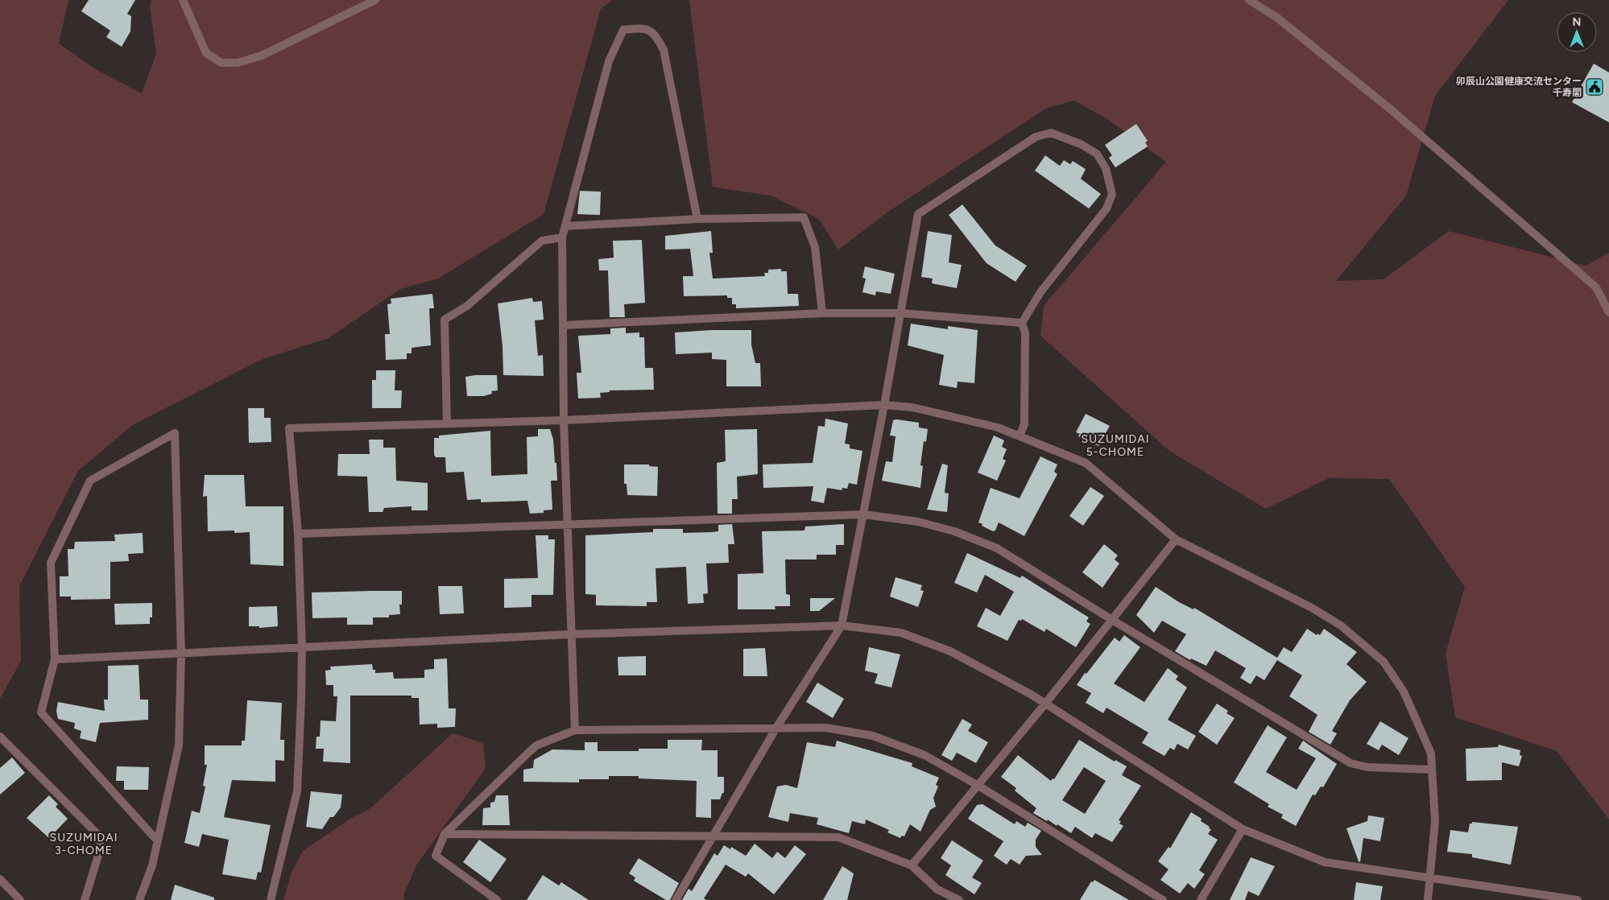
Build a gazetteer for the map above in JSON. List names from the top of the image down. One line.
{"districts":["SUZUMIDAI 5-CHOME","SUZUMIDAI 3-CHOME"],"places":{"public building":["卯辰山公園健康交流センター 千寿閣"]},"north":"top"}
